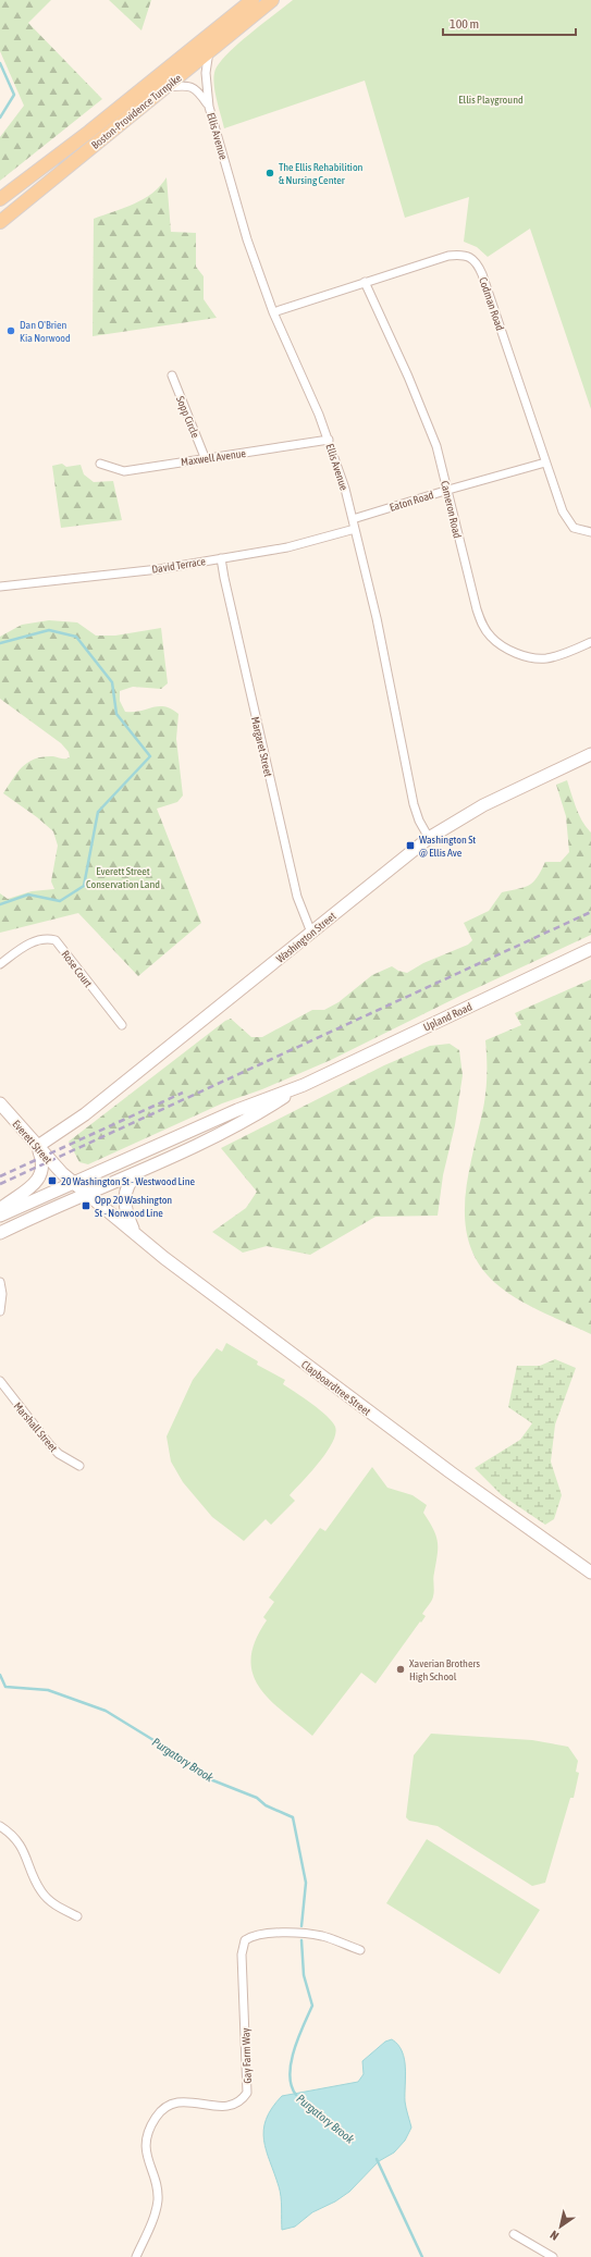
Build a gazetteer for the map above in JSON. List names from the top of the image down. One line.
{"streets":{"main road":["Boston-Providence Turnpike","Washington Street","Upland Road","Everett Street","Clapboardtree Street"],"street":["Ellis Avenue","Codman Road","Sopp Circle","Maxwell Avenue","Eaton Road","Cameron Road","David Terrace","Margaret Street","Rose Court","Marshall Street","Gay Farm Way"]},"crossings":[["Boston-Providence Turnpike","Ellis Avenue"],["Ellis Avenue","Codman Road"],["Ellis Avenue","Maxwell Avenue"],["Ellis Avenue","Eaton Road"],["Ellis Avenue","David Terrace"],["Ellis Avenue","Washington Street"],["Codman Road","Eaton Road"],["Codman Road","Cameron Road"],["Sopp Circle","Maxwell Avenue"],["Eaton Road","Cameron Road"],["David Terrace","Margaret Street"],["Margaret Street","Washington Street"],["Washington Street","Everett Street"],["Upland Road","Everett Street"],["Upland Road","Clapboardtree Street"],["Everett Street","Clapboardtree Street"]],"water":["Purgatory Brook"],"parks":["Ellis Playground","Everett Street Conservation Land"],"places":{"other":["The Ellis Rehabilition & Nursing Center","Dan O'Brien Kia Norwood","Xaverian Brothers High School"],"transit":["Washington St @ Ellis Ave","20 Washington St - Westwood Line","Opp 20 Washington St - Norwood Line"]},"scale_bar":"100 m","north":"bottom left"}
